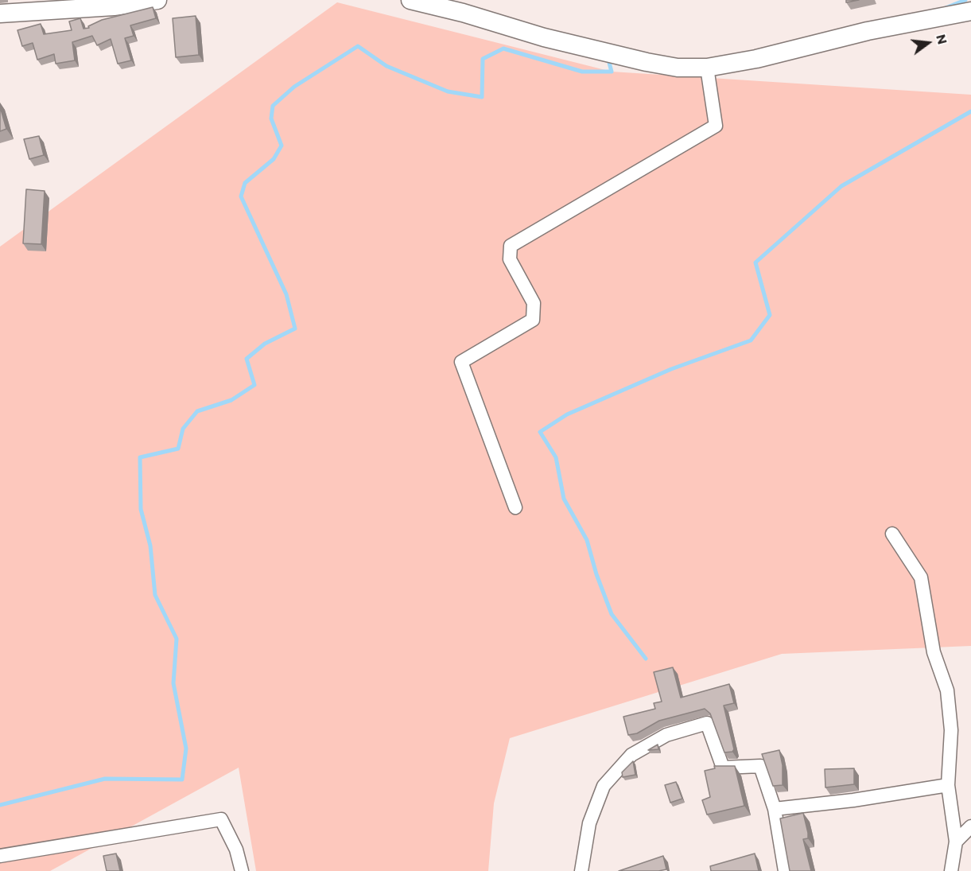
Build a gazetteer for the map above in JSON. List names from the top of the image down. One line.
{"north":"right"}
